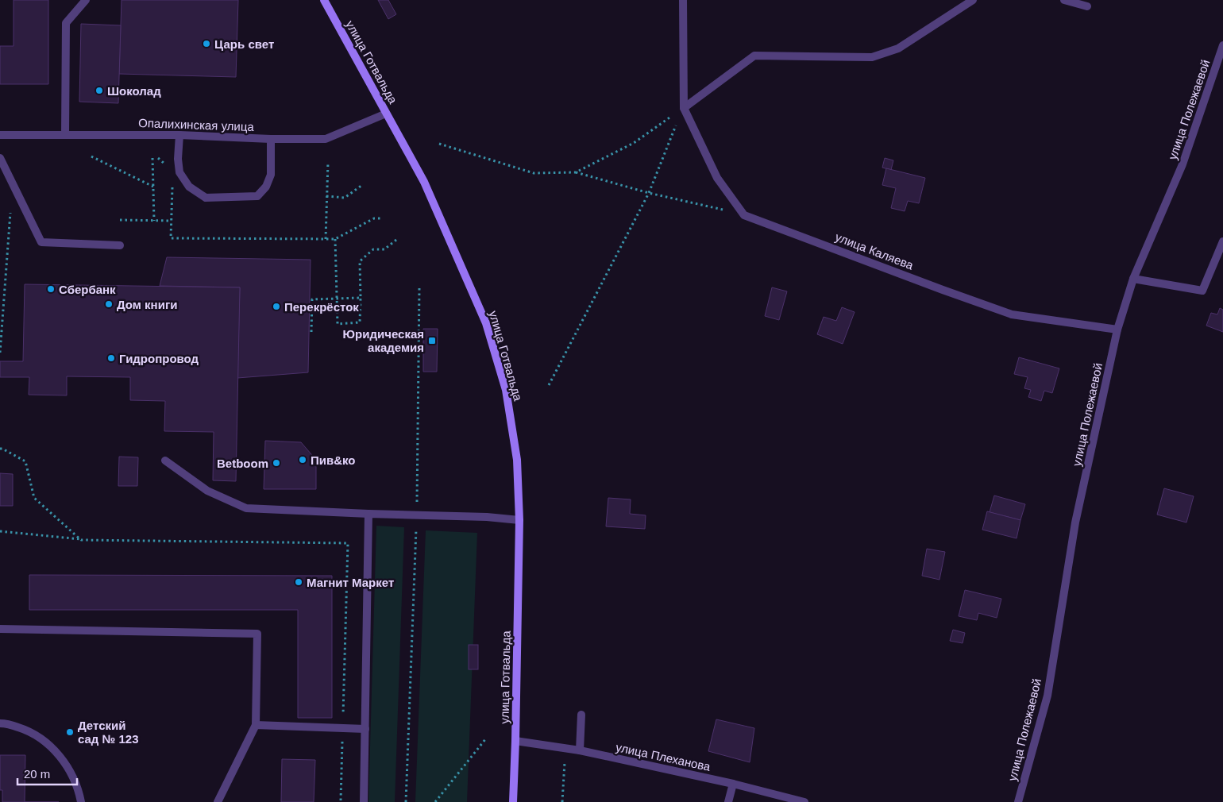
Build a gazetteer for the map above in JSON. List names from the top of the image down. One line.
{"streets":{"main road":["улица Готвальда"],"street":["улица Полежаевой","Опалихинская улица","улица Каляева","улица Плеханова"]},"crossings":[["улица Готвальда","Опалихинская улица"],["улица Готвальда","улица Плеханова"],["улица Полежаевой","улица Каляева"]],"places":{"other":["Царь свет","Шоколад","Сбербанк","Дом книги","Перекрёсток","Гидропровод","Пив&ко","Betboom","Магнит Маркет","Детский сад № 123"],"transit":["Юридическая академия"]},"scale_bar":"20 m"}
